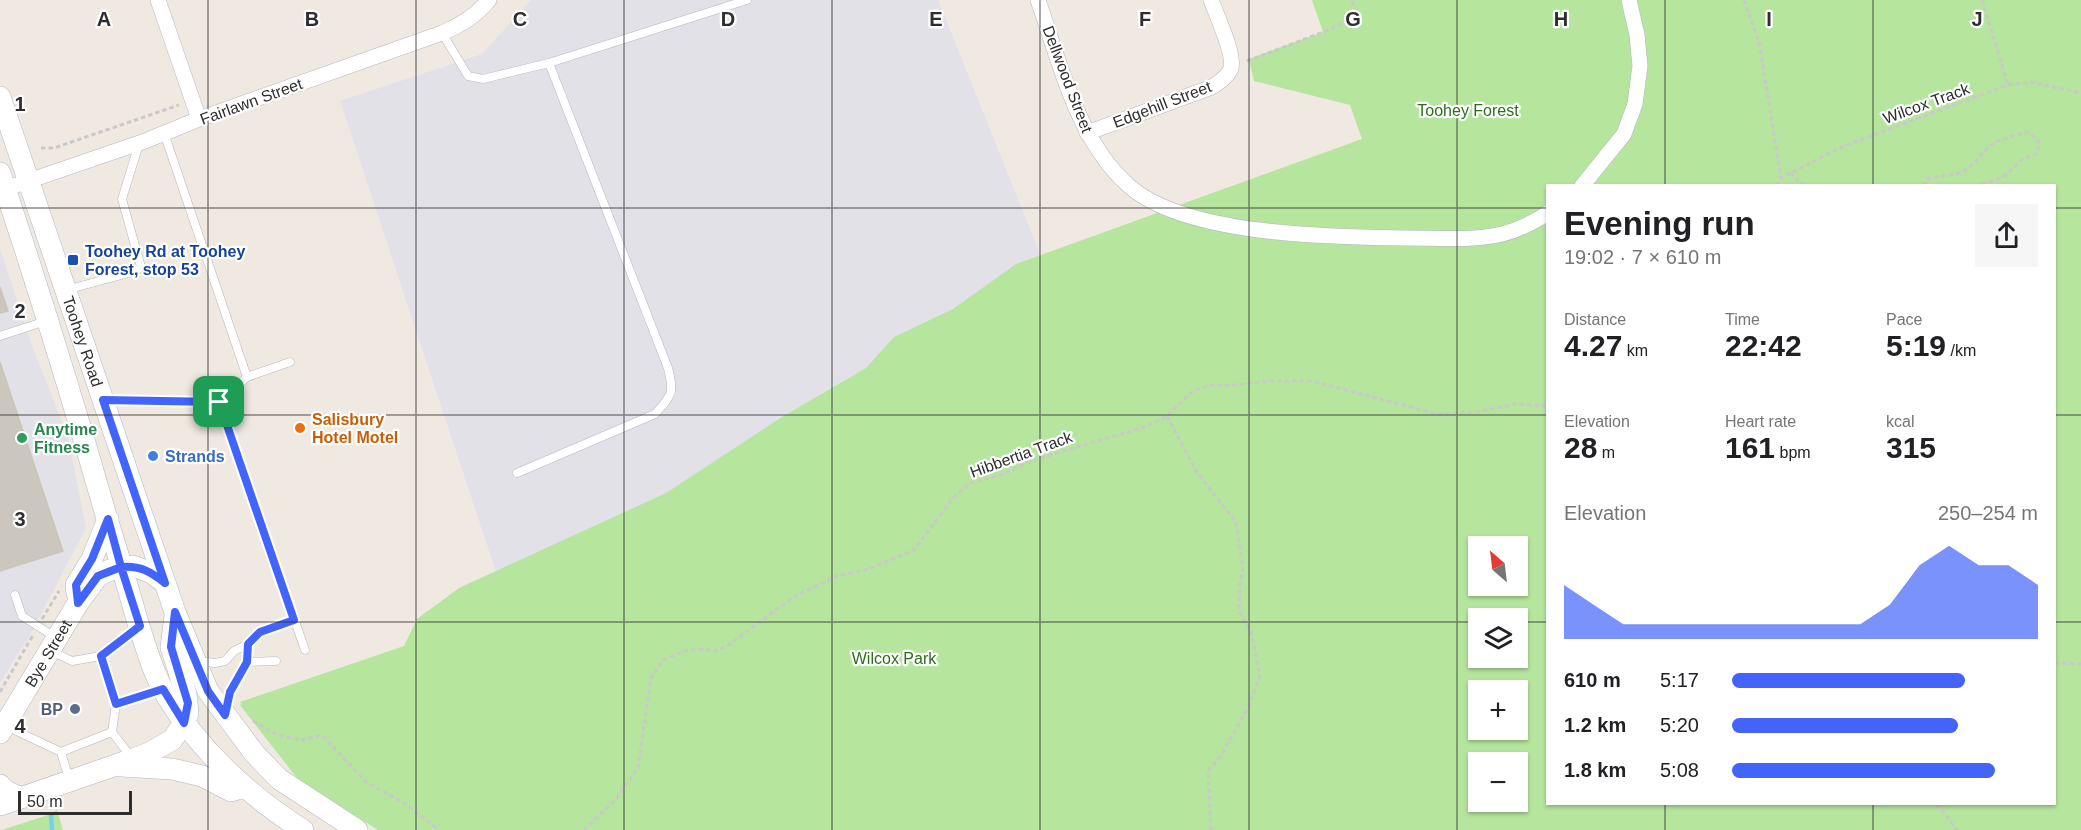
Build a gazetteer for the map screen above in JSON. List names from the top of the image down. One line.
{"streets":{"main road":["Toohey Road","Bye Street"],"street":["Dellwood Street","Fairlawn Street","Edgehill Street"],"path":["Wilcox Track","Hibbertia Track"]},"crossings":[["Dellwood Street","Edgehill Street"],["Fairlawn Street","Toohey Road"],["Toohey Road","Bye Street"]],"parks":["Toohey Forest","Wilcox Park"],"places":{"transit":["Toohey Rd at Toohey Forest, stop 53"],"other":["Salisbury Hotel Motel","Anytime Fitness","Strands","BP"]},"scale_bar":"50 m","north":"top left","page":{"heading":["Evening run","19:02 · 7 × 610 m"],"stats":[["Distance","4.27 km"],["Time","22:42"],["Pace","5:19 /km"],["Elevation","28 m"],["Heart rate","161 bpm"],["kcal","315"]],"chart":["Elevation","250–254 m"],"map_buttons":["+","−"],"list":[{"name":"610 m","note":"5:17"},{"name":"1.2 km","note":"5:20"},{"name":"1.8 km","note":"5:08"}],"scale":"50 m"},"grid":{"columns":["A","B","C","D","E","F","G","H","I","J"],"rows":["1","2","3","4"]}}
